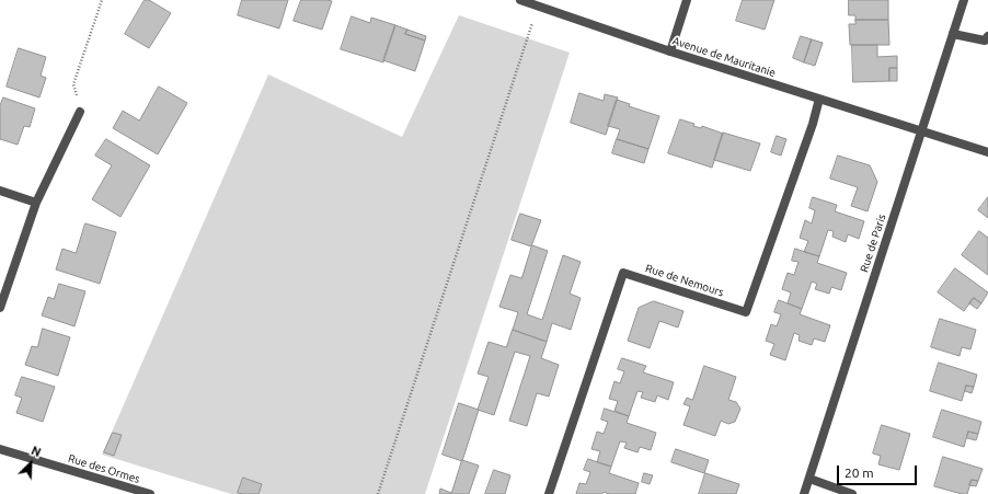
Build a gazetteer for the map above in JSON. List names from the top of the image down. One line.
{"streets":{"street":["Avenue de Mauritanie","Rue de Paris","Rue de Nemours","Rue des Ormes"]},"crossings":[["Avenue de Mauritanie","Rue de Paris"],["Avenue de Mauritanie","Rue de Nemours"]],"scale_bar":"20 m","north":"top right"}
